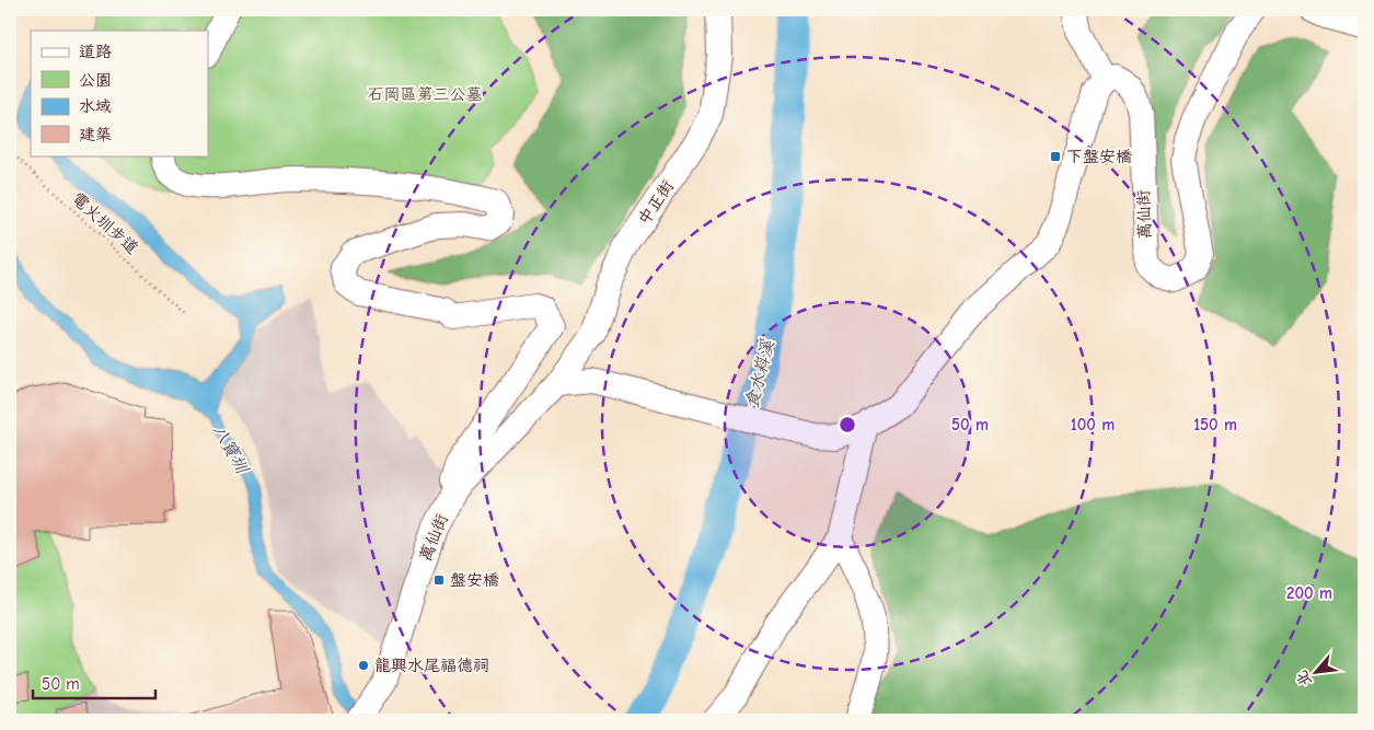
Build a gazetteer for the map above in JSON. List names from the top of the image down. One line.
{"streets":{"street":["中正街","萬仙街"],"path":["電火圳步道"]},"crossings":[["中正街","萬仙街"]],"water":["食水嵙溪","八寶圳"],"parks":["石岡區第三公墓"],"places":{"transit":["下盤安橋","盤安橋"],"other":["龍興水尾福德祠"]},"legend":["道路","公園","水域","建築"],"scale_bar":"50 m","north":"bottom left","rings":["50 m","100 m","150 m","200 m"]}
